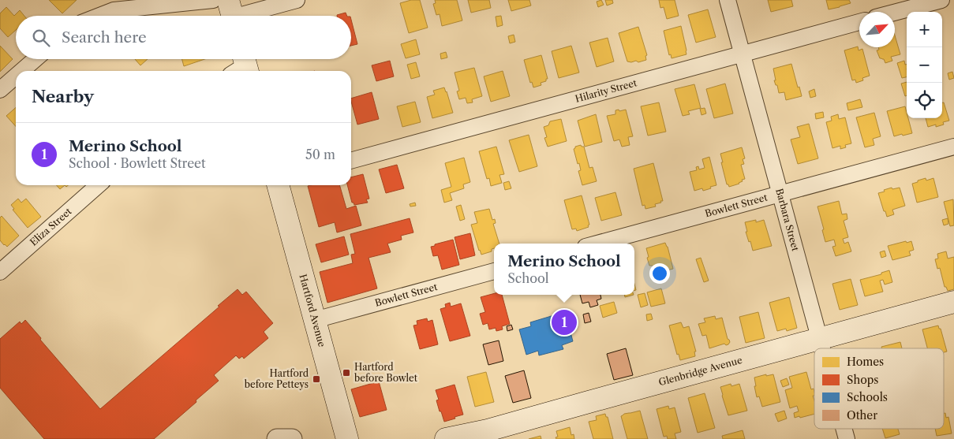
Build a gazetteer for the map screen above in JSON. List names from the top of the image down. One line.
{"streets":{"main road":["Hartford Avenue","Glenbridge Avenue"],"street":["Hilarity Street","Bowlett Street","Barbara Street","Eliza Street"]},"crossings":[["Hilarity Street","Barbara Street"],["Bowlett Street","Barbara Street"],["Bowlett Street","Hartford Avenue"],["Barbara Street","Glenbridge Avenue"]],"places":{"transit":["Hartford before Bowlet","Hartford before Petteys"]},"legend":["Homes","Shops","Schools","Other"],"north":"top right","page":{"map_buttons":["+","−"],"search":"Search here","heading":"Nearby","list":[{"mark":"1","name":"Merino School","note":"School · Bowlett Street","value":"50 m"}],"popup":["Merino School","School"],"pins":"1"}}
